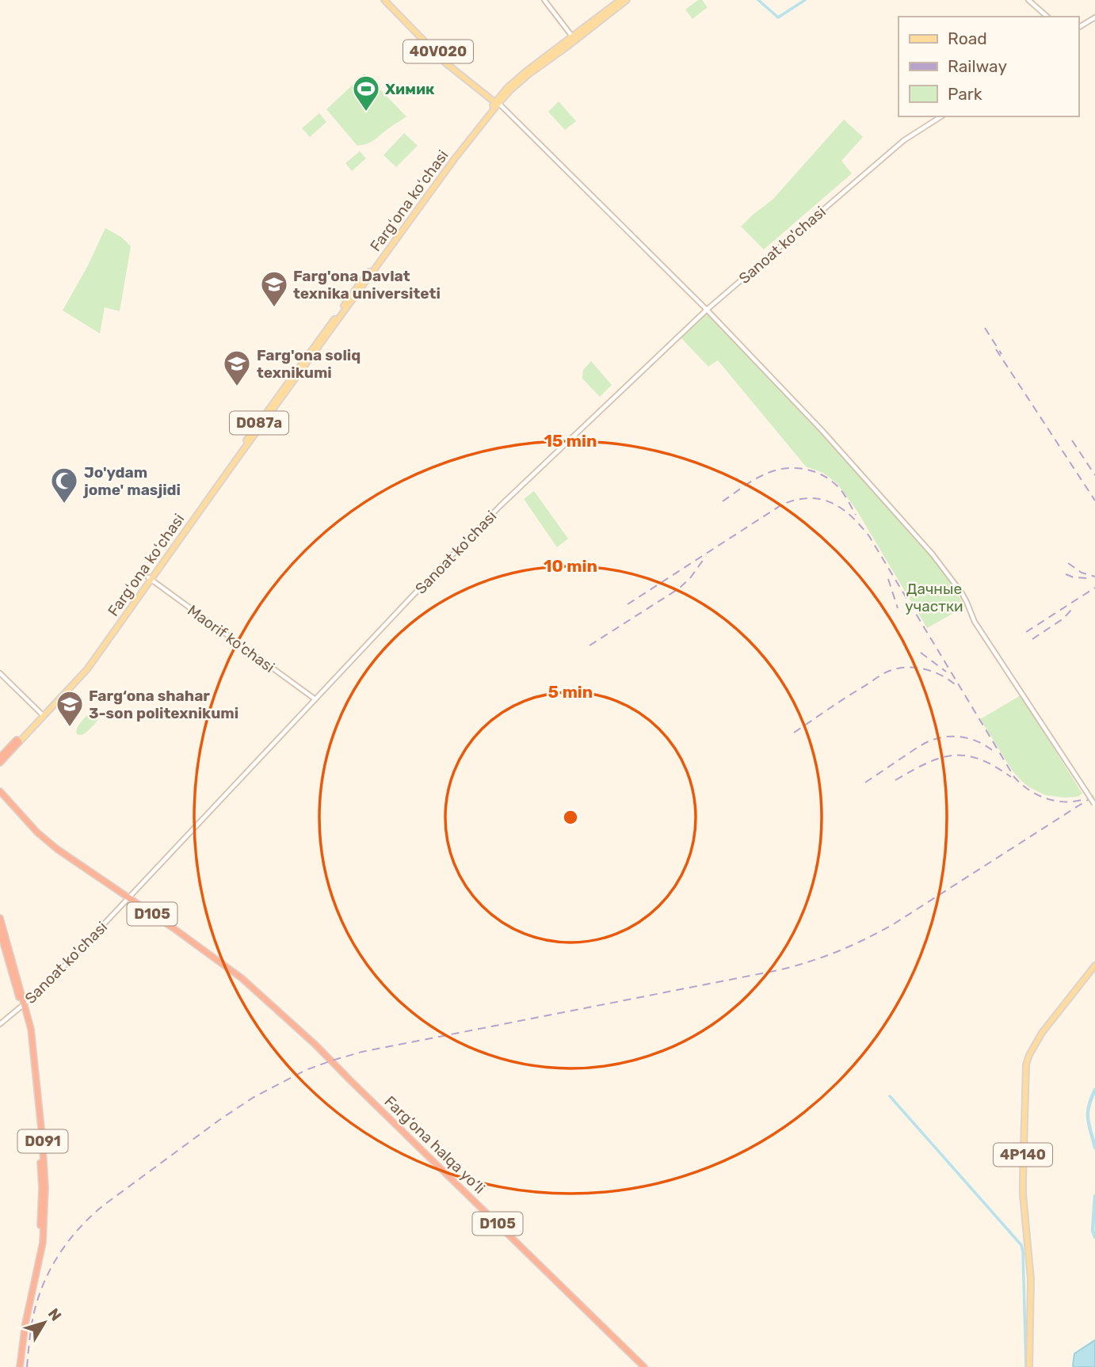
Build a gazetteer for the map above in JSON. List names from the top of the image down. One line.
{"streets":{"highway":["Fargʻona koʻchasi","D105","D091","Farg‘ona halqa yo‘li"],"main road":["40V020","Sanoat ko'chasi","D087a","Maorif ko'chasi","4P140"]},"crossings":[["40V020","Fargʻona koʻchasi"],["Fargʻona koʻchasi","Maorif ko'chasi"],["Sanoat ko'chasi","Maorif ko'chasi"],["Sanoat ko'chasi","D091"],["Sanoat ko'chasi","Farg‘ona halqa yo‘li"]],"parks":["Дачные участки"],"places":{"sports":["Химик"],"school or university":["Farg'ona Davlat texnika universiteti","Farg'ona soliq texnikumi","Farg‘ona shahar 3-son politexnikumi"],"mosque":["Jo'ydam jome' masjidi"]},"legend":["Road","Railway","Park"],"north":"top right","rings":["15 min","10 min","5 min"]}
